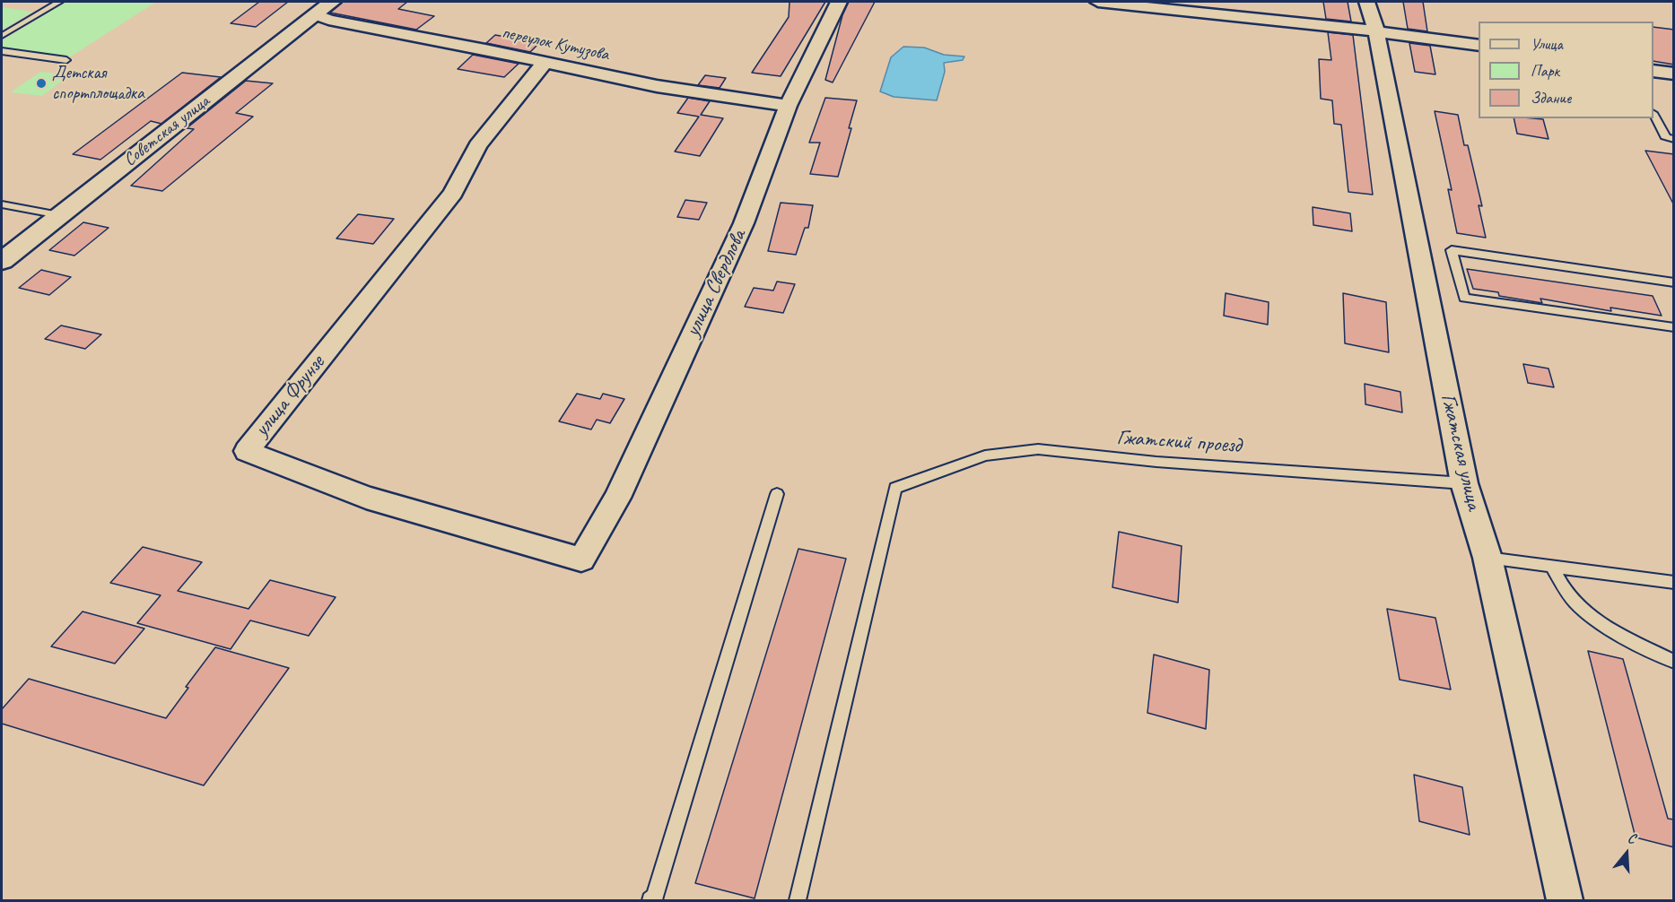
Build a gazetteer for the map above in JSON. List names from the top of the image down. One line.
{"streets":{"main road":["Советская улица"],"street":["переулок Кутузова","улица Свердлова","улица Фрунзе","Гжатская улица"],"lane":["Гжатский проезд"]},"crossings":[["переулок Кутузова","Советская улица"],["переулок Кутузова","улица Свердлова"],["переулок Кутузова","улица Фрунзе"],["улица Свердлова","улица Фрунзе"],["Гжатский проезд","Гжатская улица"]],"places":["Детская спортплощадка"],"legend":["Улица","Парк","Здание"],"north":"top"}
